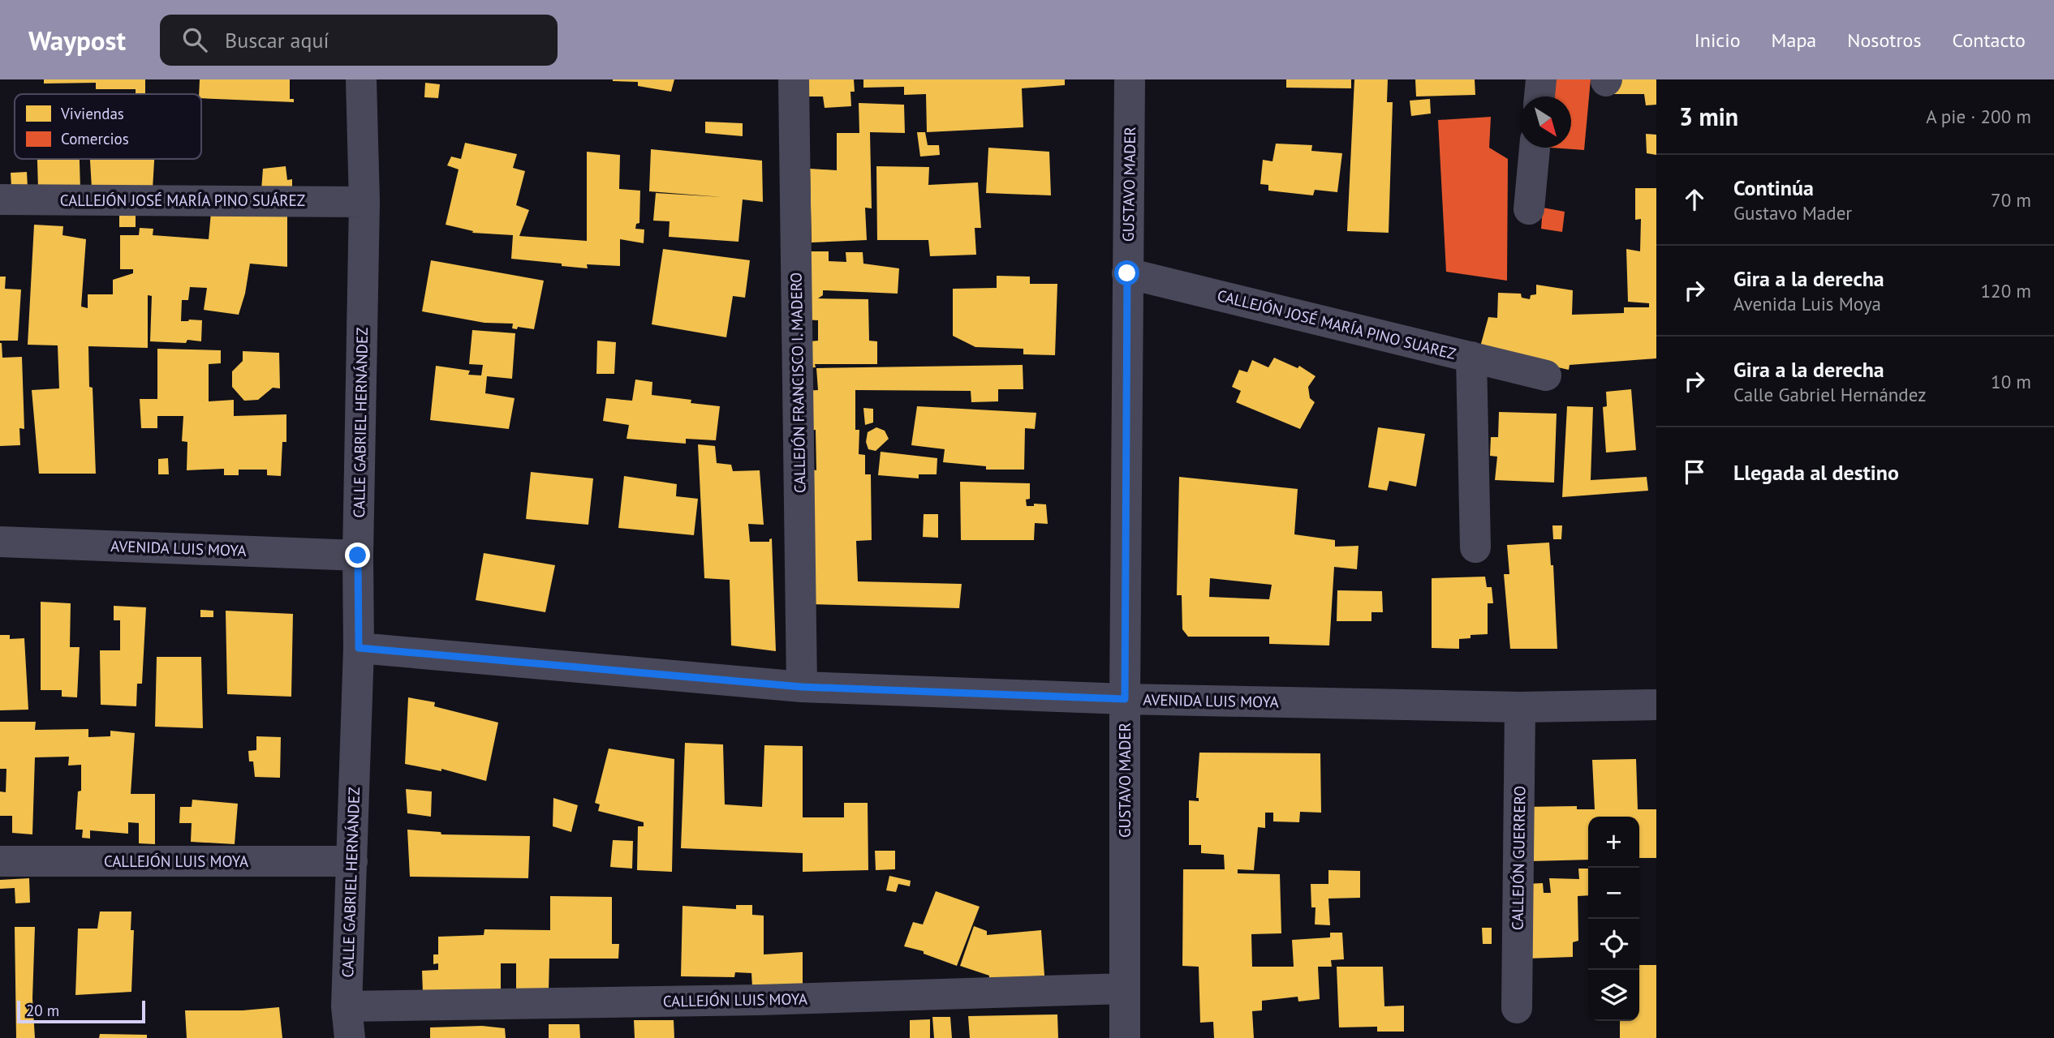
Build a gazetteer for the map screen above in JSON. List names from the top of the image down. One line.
{"streets":{"street":["GUSTAVO MADER","CALLEJÓN JOSÉ MARÍA PINO SUÁREZ","CALLEJÓN JOSÉ MARÍA PINO SUAREZ","CALLEJÓN FRANCISCO I. MADERO","CALLE GABRIEL HERNÁNDEZ","AVENIDA LUIS MOYA","CALLEJÓN GUERRERO","CALLEJÓN LUIS MOYA"]},"crossings":[["GUSTAVO MADER","CALLEJÓN JOSÉ MARÍA PINO SUAREZ"],["GUSTAVO MADER","AVENIDA LUIS MOYA"],["GUSTAVO MADER","CALLEJÓN LUIS MOYA"],["CALLEJÓN JOSÉ MARÍA PINO SUÁREZ","CALLE GABRIEL HERNÁNDEZ"],["CALLEJÓN FRANCISCO I. MADERO","AVENIDA LUIS MOYA"],["CALLE GABRIEL HERNÁNDEZ","AVENIDA LUIS MOYA"],["CALLE GABRIEL HERNÁNDEZ","CALLEJÓN LUIS MOYA"],["AVENIDA LUIS MOYA","CALLEJÓN GUERRERO"]],"legend":["Viviendas","Comercios"],"scale_bar":"20 m","north":"bottom right","page":{"header":"Waypost","search":"Buscar aquí","nav":["Inicio","Mapa","Nosotros","Contacto"],"heading":["3 min","A pie · 200 m"],"list":[["Continúa","Gustavo Mader","70 m"],["Gira a la derecha","Avenida Luis Moya","120 m"],["Gira a la derecha","Calle Gabriel Hernández","10 m"],"Llegada al destino"],"map_buttons":["+","−"],"scale":"20 m"}}
